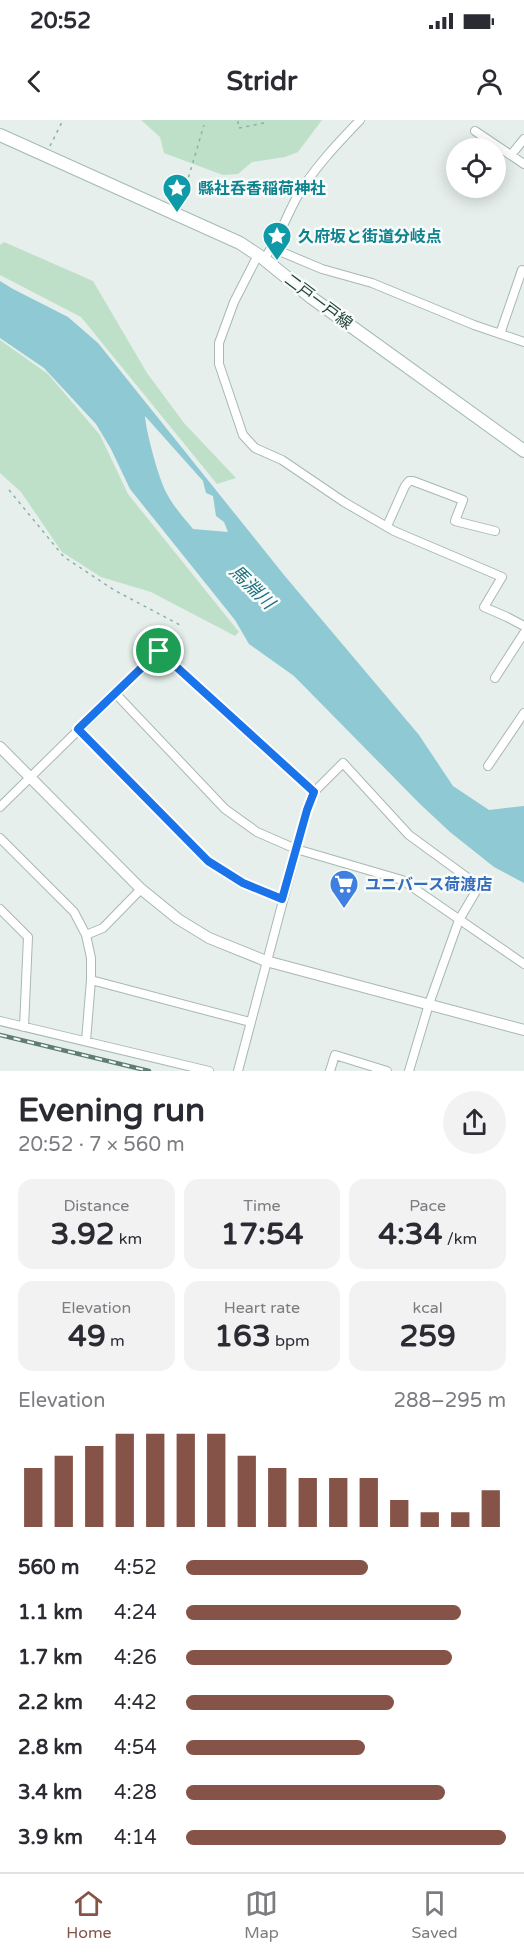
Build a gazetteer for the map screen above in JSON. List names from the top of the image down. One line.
{"streets":{"main road":["二戸一戸線"]},"water":["馬淵川"],"places":{"place":["縣社呑香稲荷神社","久府坂と街道分岐点"],"supermarket":["ユニバース荷渡店"]},"page":{"status":"20:52","header":"Stridr","heading":["Evening run","20:52 · 7 × 560 m"],"stats":[["Distance","3.92 km"],["Time","17:54"],["Pace","4:34 /km"],["Elevation","49 m"],["Heart rate","163 bpm"],["kcal","259"]],"chart":["Elevation","288–295 m"],"list":[{"name":"560 m","note":"4:52"},{"name":"1.1 km","note":"4:24"},{"name":"1.7 km","note":"4:26"},{"name":"2.2 km","note":"4:42"},{"name":"2.8 km","note":"4:54"},{"name":"3.4 km","note":"4:28"},{"name":"3.9 km","note":"4:14"}],"tabs":["Home","Map","Saved"]}}
